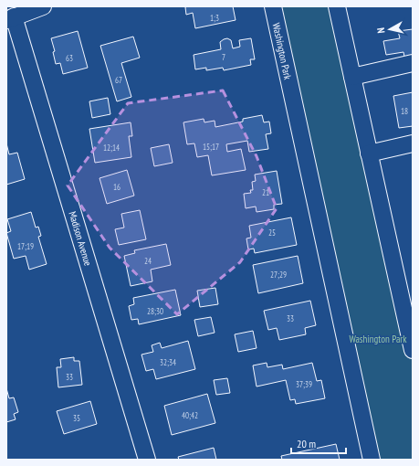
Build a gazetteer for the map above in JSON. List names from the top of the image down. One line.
{"streets":{"street":["Washington Park","Madison Avenue"]},"parks":["Washington Park"],"house_numbers":["1;3","7","63","67","18","15;17","12;14","16","21","25","17;19","24","27;29","28;30","33","32;34","33","37;39","40;42","35"],"scale_bar":"20 m","north":"left"}
